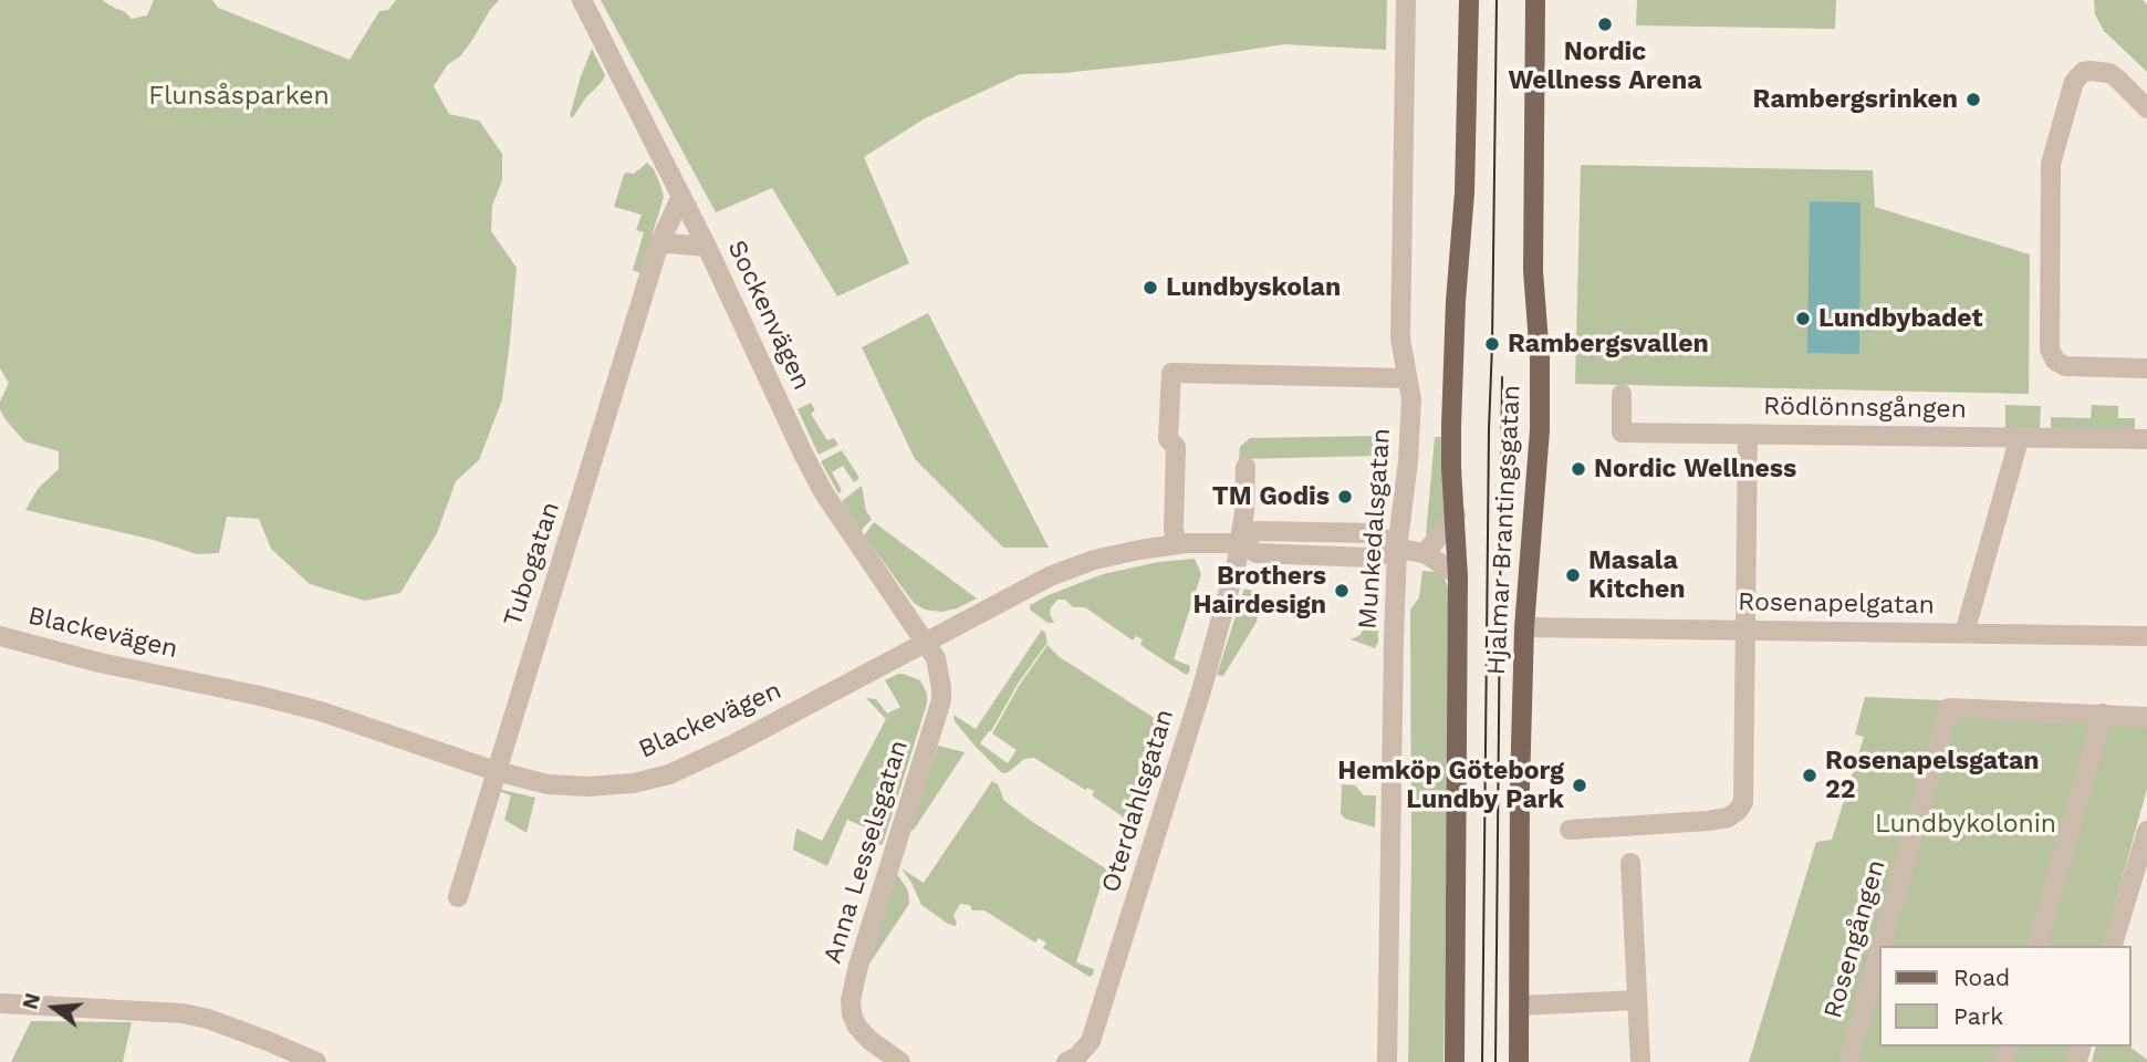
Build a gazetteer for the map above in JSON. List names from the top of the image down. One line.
{"streets":{"main road":["Hjalmar Brantingsgatan"],"street":["Sockenvägen","Rödlönnsgången","Munkedalsgatan","Tubogatan","Rosenapelgatan","Blackevägen","Oterdahlsgatan","Anna Lesselsgatan","Rosengången"]},"crossings":[["Sockenvägen","Tubogatan"],["Sockenvägen","Blackevägen"],["Sockenvägen","Anna Lesselsgatan"],["Munkedalsgatan","Blackevägen"],["Hjalmar Brantingsgatan","Rosenapelgatan"],["Tubogatan","Blackevägen"],["Blackevägen","Oterdahlsgatan"],["Blackevägen","Anna Lesselsgatan"]],"parks":["Flunsåsparken","Lundbykolonin"],"places":["Nordic Wellness Arena","Rambergsrinken","Lundbyskolan","Lundbybadet","Rambergsvallen","Nordic Wellness","TM Godis","Masala Kitchen","Brothers Hairdesign","Rosenapelsgatan 22","Hemköp Göteborg Lundby Park"],"legend":["Road","Park"],"north":"left"}
